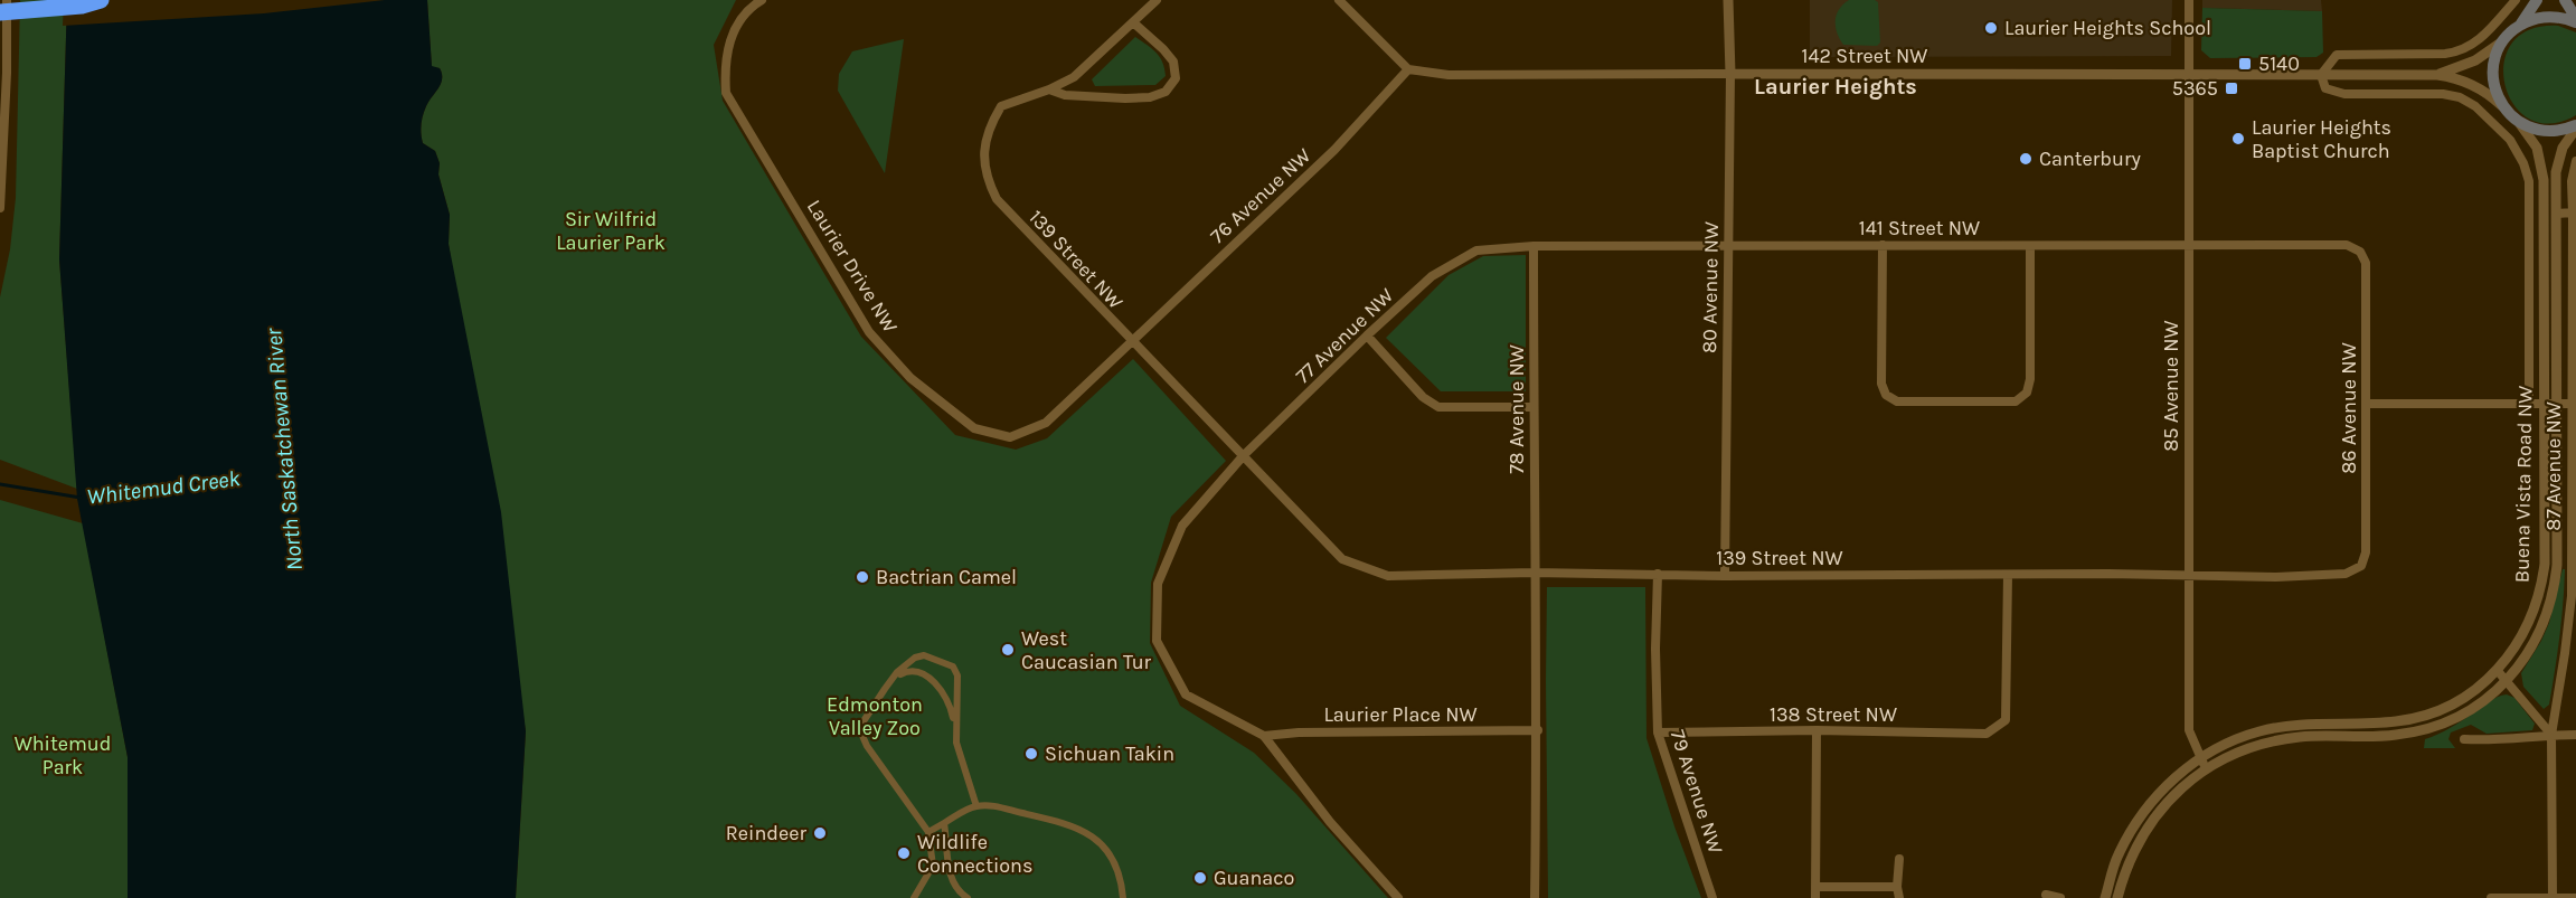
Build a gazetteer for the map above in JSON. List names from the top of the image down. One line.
{"streets":{"street":["142 Street NW","76 Avenue NW","141 Street NW","139 Street NW","Laurier Drive NW","80 Avenue NW","77 Avenue NW","85 Avenue NW","86 Avenue NW","78 Avenue NW","87 Avenue NW","Buena Vista Road NW","Laurier Place NW","138 Street NW","79 Avenue NW"]},"crossings":[["142 Street NW","76 Avenue NW"],["142 Street NW","80 Avenue NW"],["142 Street NW","85 Avenue NW"],["142 Street NW","Buena Vista Road NW"],["76 Avenue NW","139 Street NW"],["76 Avenue NW","Laurier Drive NW"],["141 Street NW","80 Avenue NW"],["141 Street NW","77 Avenue NW"],["141 Street NW","85 Avenue NW"],["141 Street NW","86 Avenue NW"],["141 Street NW","78 Avenue NW"],["139 Street NW","Laurier Drive NW"],["139 Street NW","80 Avenue NW"],["139 Street NW","77 Avenue NW"],["139 Street NW","85 Avenue NW"],["139 Street NW","86 Avenue NW"],["139 Street NW","78 Avenue NW"],["139 Street NW","138 Street NW"],["139 Street NW","79 Avenue NW"],["85 Avenue NW","Buena Vista Road NW"],["138 Street NW","79 Avenue NW"]],"districts":["Laurier Heights"],"water":["North Saskatchewan River","Whitemud Creek"],"parks":["Sir Wilfrid Laurier Park","Edmonton Valley Zoo","Whitemud Park"],"places":{"other":["Laurier Heights School","Laurier Heights Baptist Church","Canterbury","Bactrian Camel","West Caucasian Tur","Sichuan Takin","Reindeer","Wildlife Connections","Guanaco"],"transit":["5140","5365"]}}
